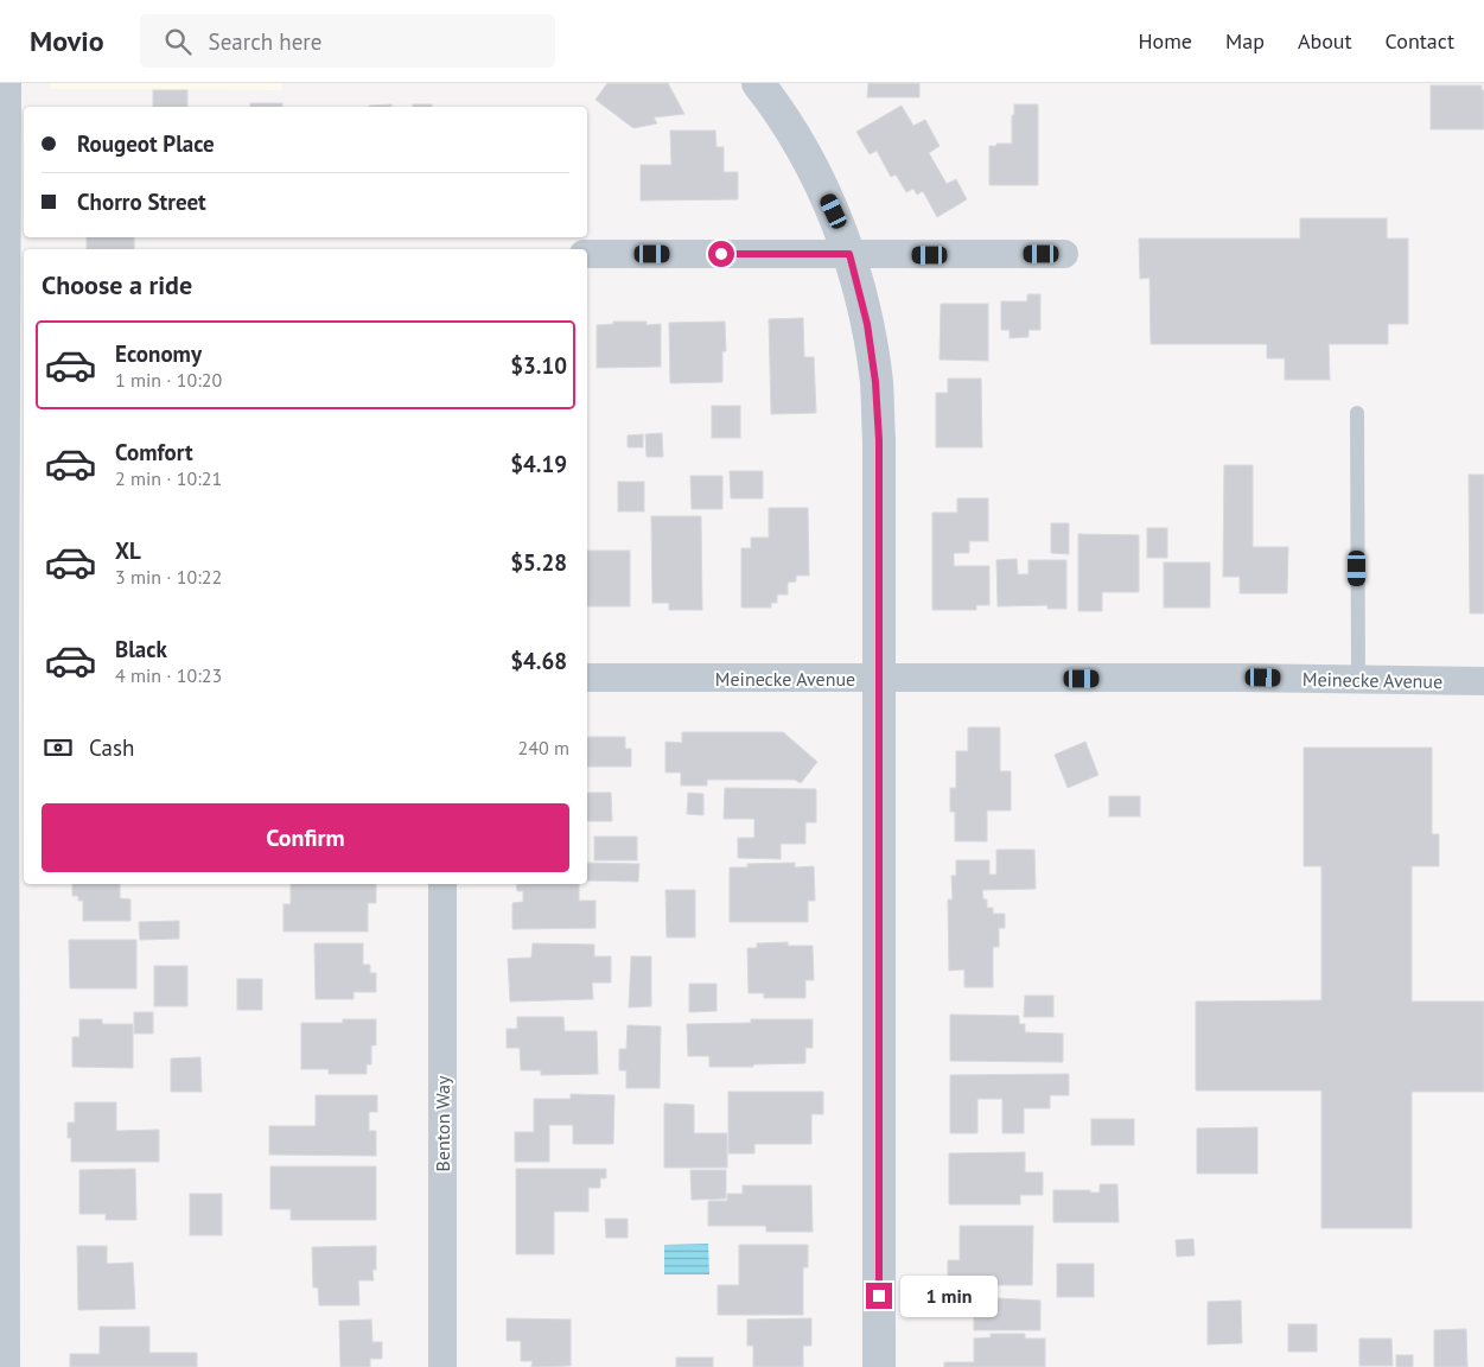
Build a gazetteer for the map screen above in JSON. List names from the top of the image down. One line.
{"streets":{"street":["Meinecke Avenue","Benton Way"]},"page":{"header":"Movio","search":"Search here","nav":["Home","Map","About","Contact"],"banner":["Rougeot Place","Chorro Street"],"heading":"Choose a ride","list":[{"name":"Economy","note":"1 min · 10:20","value":"$3.10"},{"name":"Comfort","note":"2 min · 10:21","value":"$4.19"},{"name":"XL","note":"3 min · 10:22","value":"$5.28"},{"name":"Black","note":"4 min · 10:23","value":"$4.68"}],"pay":["Cash","240 m"],"buttons":"Confirm","bubble":"1 min"}}
